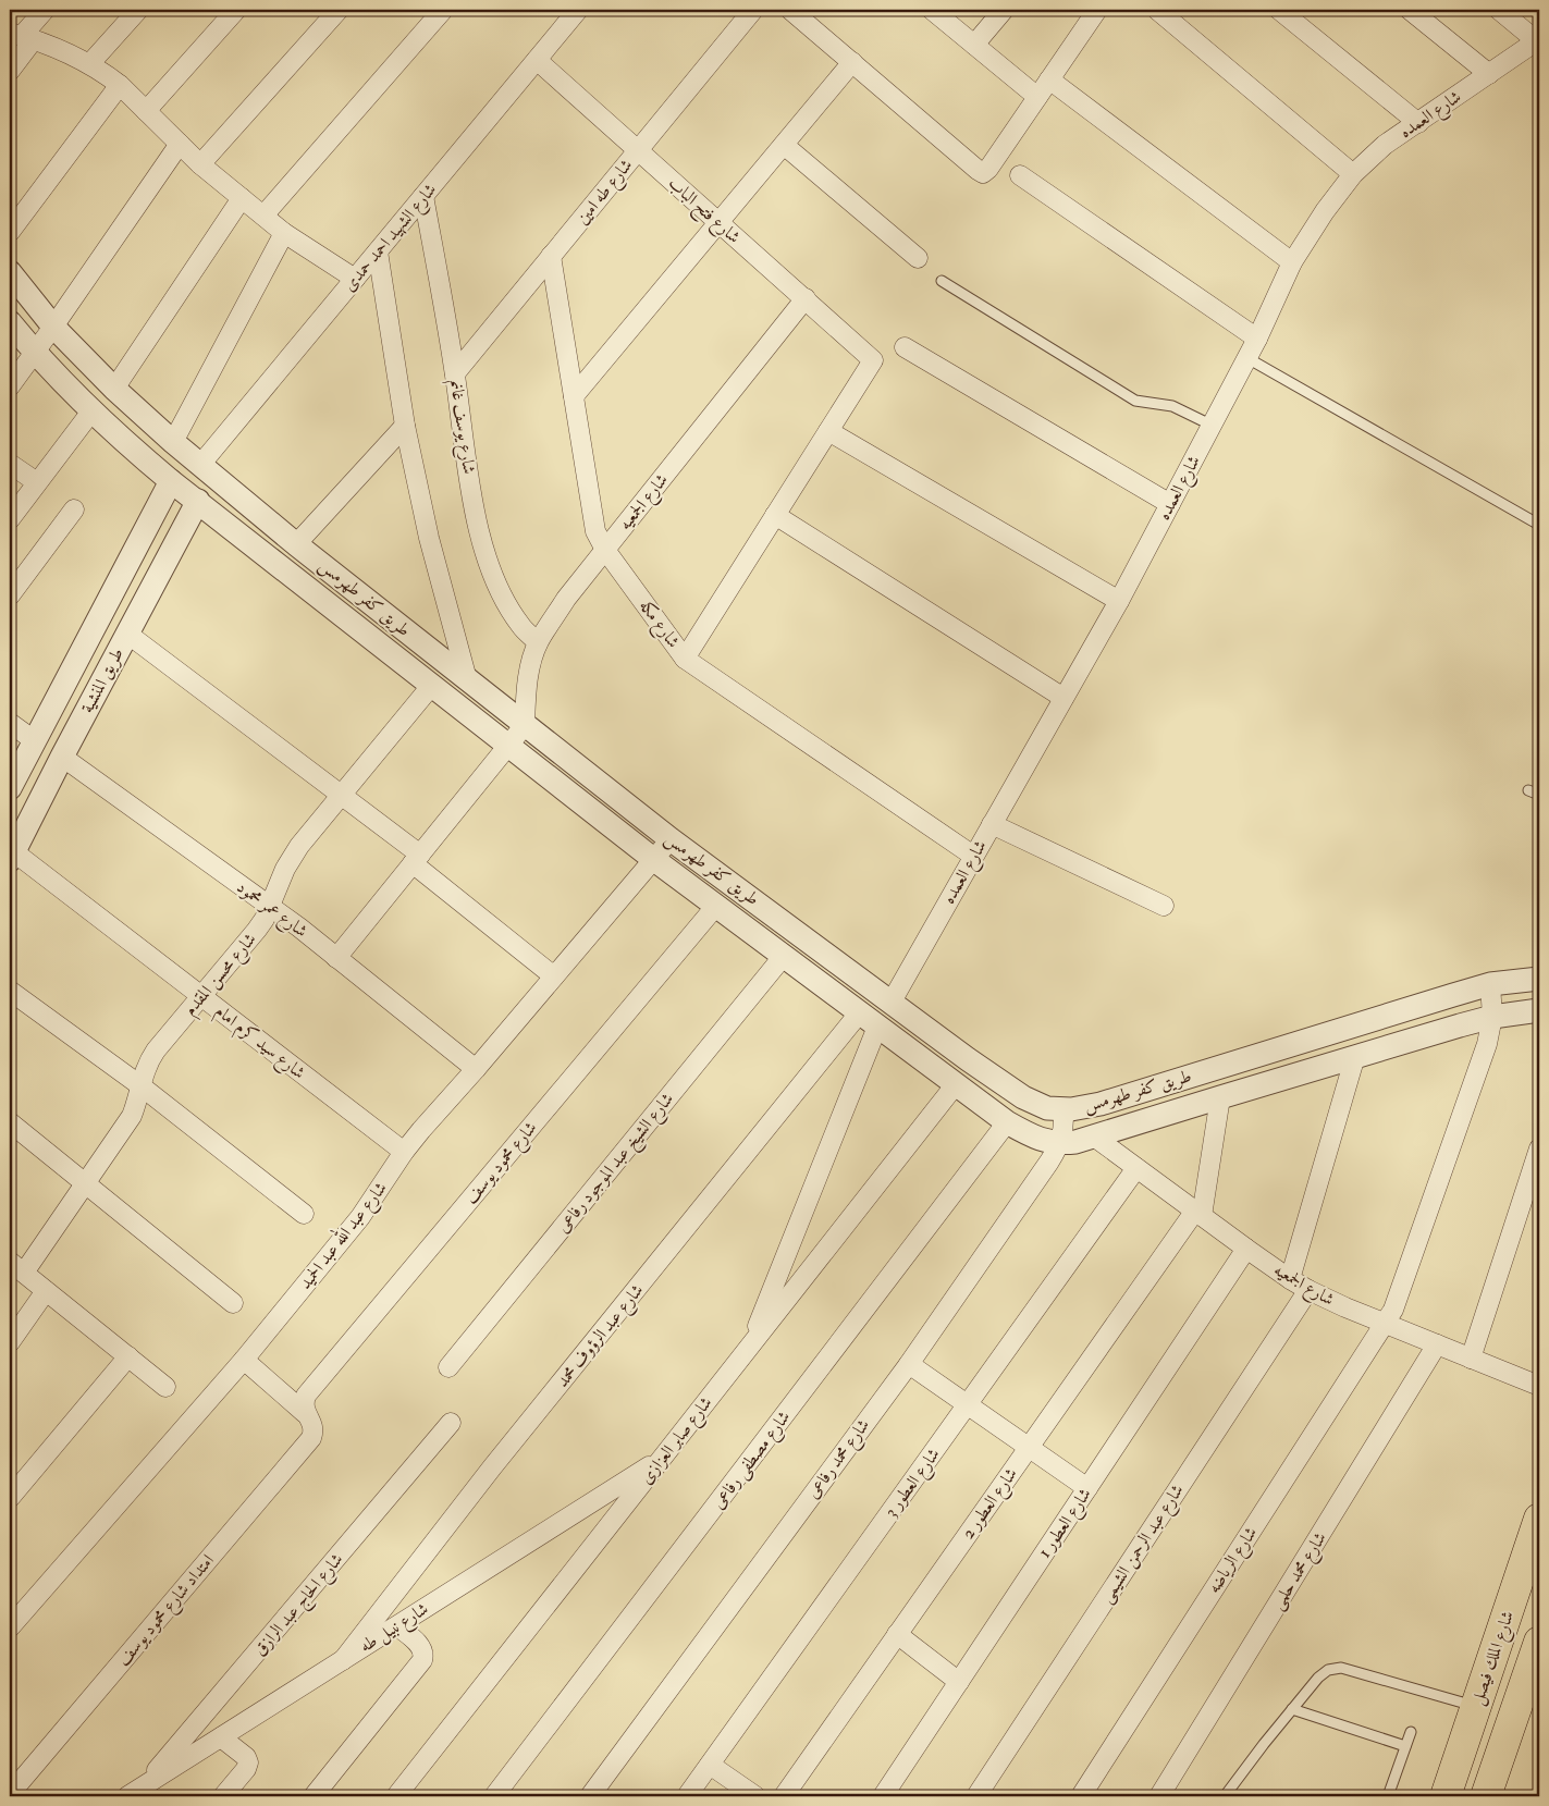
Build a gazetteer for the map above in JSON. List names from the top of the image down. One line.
{"streets":{"main road":["شارع الملك فيصل"],"street":["شارع العمده","شارع طه امين","شارع فتح الباب","شارع الشهيد احمد حمدى","شارع يوسف غانم","شارع الجمعيه","طريق كفر طهرمس","شارع مكه","طريق المنشية","شارع عمر محمود","شارع محسن المقدم","شارع سيد كرم امام","شارع محمود يوسف","شارع الشيخ عبد الموجود رفاعى","شارع عبد الله عبد الحميد","شارع عبد الرؤوف محمد","شارع صابر العزازى","شارع محمد رفاعى","شارع مصطفى رفاعى","شارع العطور 3","شارع العطور 2","شارع العطور 1","شارع عبد الرحمن الشيمى","شارع الرياضه","شارع محمد حلمى","شارع الحاج عبد الرازق","امتداد شارع محمود يوسف","شارع نبيل طه"]},"crossings":[["شارع العمده","طريق كفر طهرمس"],["شارع العمده","شارع مكه"],["شارع طه امين","شارع فتح الباب"],["شارع طه امين","شارع يوسف غانم"],["شارع طه امين","شارع مكه"],["شارع فتح الباب","شارع الشهيد احمد حمدى"],["شارع فتح الباب","شارع الجمعيه"],["شارع الشهيد احمد حمدى","شارع يوسف غانم"],["شارع الشهيد احمد حمدى","طريق كفر طهرمس"],["شارع يوسف غانم","شارع الجمعيه"],["شارع الجمعيه","طريق كفر طهرمس"],["شارع الجمعيه","شارع مكه"],["شارع الجمعيه","شارع العطور 3"],["شارع الجمعيه","شارع العطور 2"],["شارع الجمعيه","شارع العطور 1"],["شارع الجمعيه","شارع عبد الرحمن الشيمى"],["شارع الجمعيه","شارع الرياضه"],["شارع الجمعيه","شارع محمد حلمى"],["طريق كفر طهرمس","طريق المنشية"],["طريق كفر طهرمس","شارع محسن المقدم"],["طريق كفر طهرمس","شارع محمود يوسف"],["طريق كفر طهرمس","شارع الشيخ عبد الموجود رفاعى"],["طريق كفر طهرمس","شارع عبد الله عبد الحميد"],["طريق كفر طهرمس","شارع عبد الرؤوف محمد"],["طريق كفر طهرمس","شارع صابر العزازى"],["طريق كفر طهرمس","شارع محمد رفاعى"],["طريق كفر طهرمس","شارع مصطفى رفاعى"],["طريق كفر طهرمس","شارع العطور 2"],["طريق كفر طهرمس","شارع الرياضه"],["طريق المنشية","شارع عمر محمود"],["طريق المنشية","شارع سيد كرم امام"],["شارع عمر محمود","شارع محسن المقدم"],["شارع عمر محمود","شارع عبد الله عبد الحميد"],["شارع محسن المقدم","شارع سيد كرم امام"],["شارع سيد كرم امام","شارع عبد الله عبد الحميد"],["شارع محمود يوسف","امتداد شارع محمود يوسف"],["شارع عبد الرؤوف محمد","شارع نبيل طه"],["شارع صابر العزازى","شارع نبيل طه"],["شارع الحاج عبد الرازق","شارع نبيل طه"]]}
